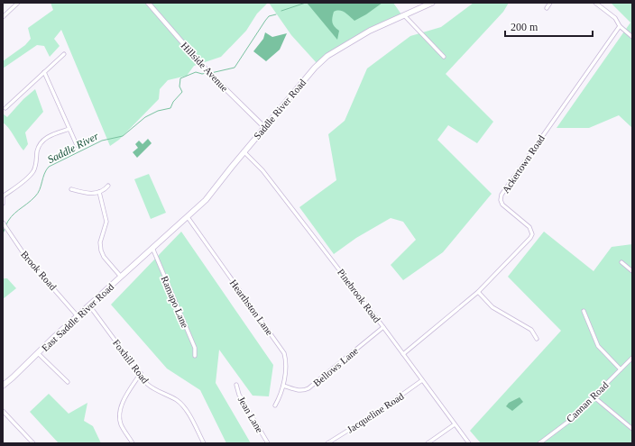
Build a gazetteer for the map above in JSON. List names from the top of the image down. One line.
{"streets":{"main road":["Saddle River Road","East Saddle River Road"],"street":["Hillside Avenue","Ackertown Road","Brook Road","Pinebrook Road","Ramapo Lane","Hearthston Lane","Foxhill Road","Bellows Lane","Cannan Road","Jacqueline Road","Jean Lane"]},"crossings":[["Hillside Avenue","Saddle River Road"],["Saddle River Road","Pinebrook Road"],["Saddle River Road","Ramapo Lane"],["Saddle River Road","Hearthston Lane"],["Saddle River Road","East Saddle River Road"],["Ackertown Road","Pinebrook Road"],["Brook Road","East Saddle River Road"],["Pinebrook Road","Bellows Lane"],["Pinebrook Road","Jacqueline Road"],["Ramapo Lane","East Saddle River Road"],["Hearthston Lane","Bellows Lane"],["East Saddle River Road","Foxhill Road"]],"water":["Saddle River"],"scale_bar":"200 m"}
